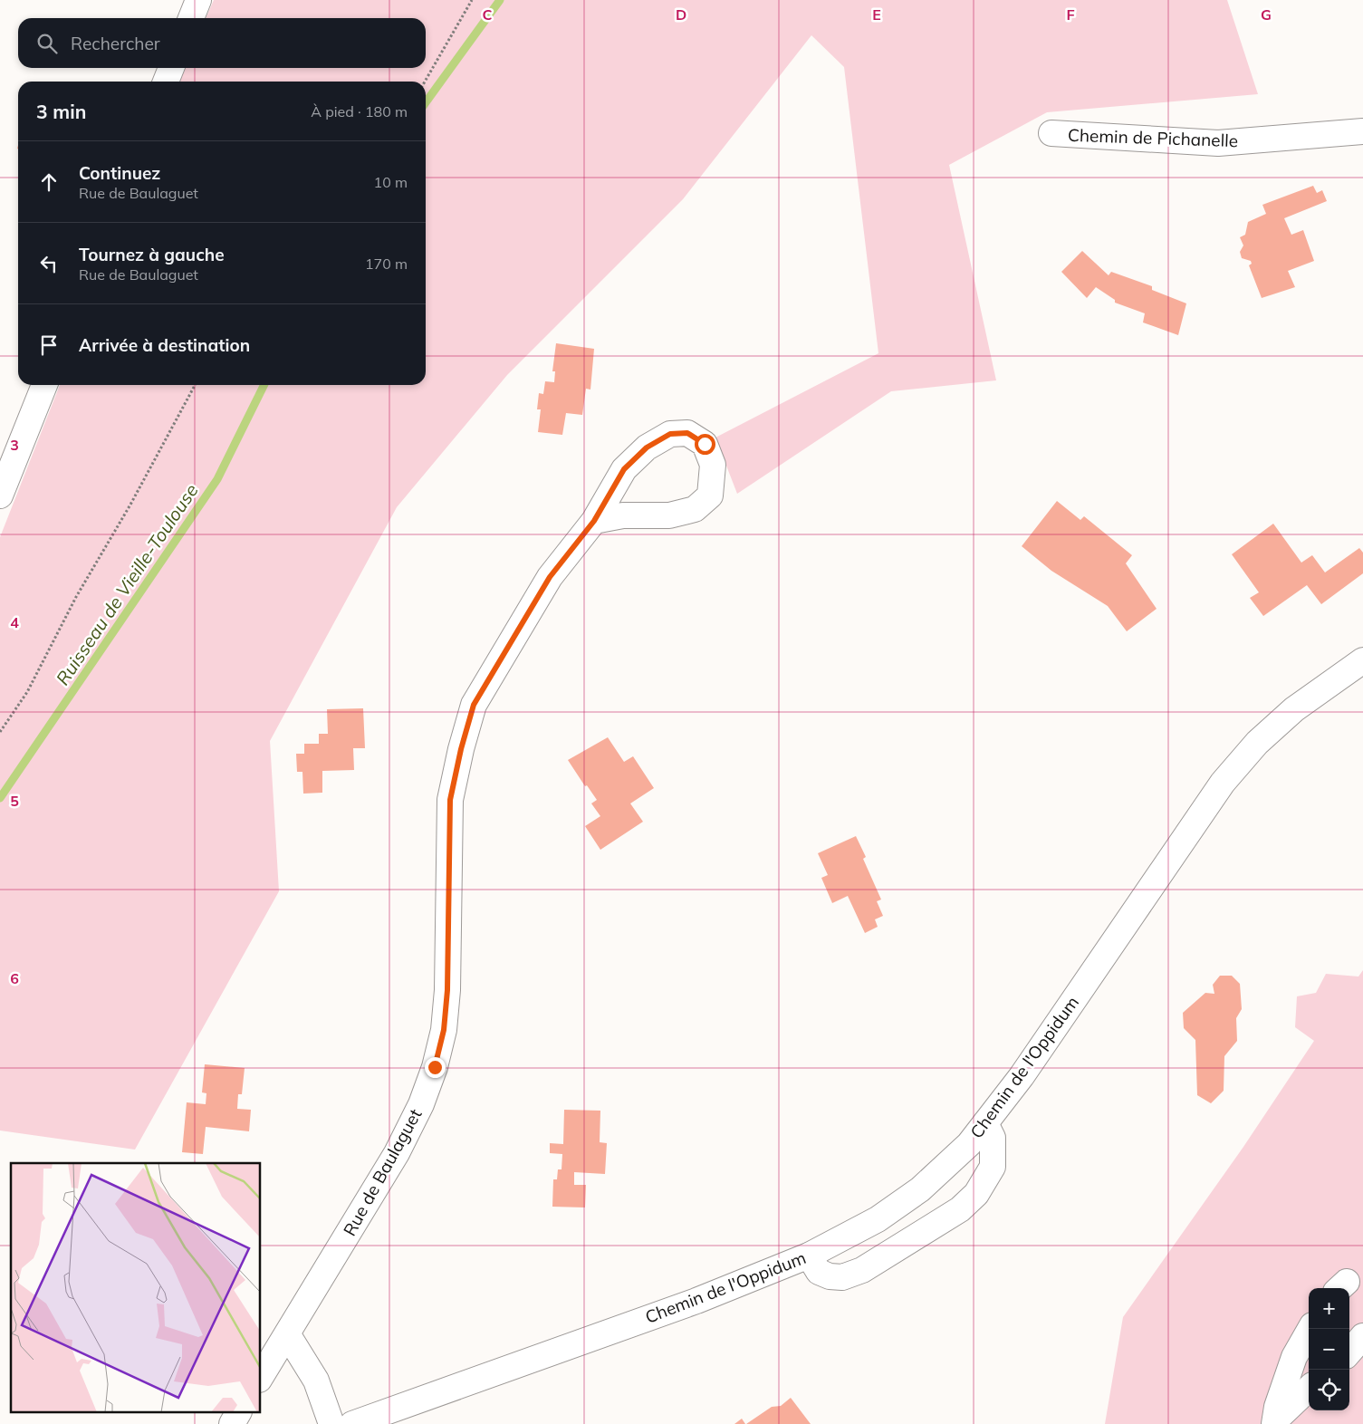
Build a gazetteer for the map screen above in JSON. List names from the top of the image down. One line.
{"streets":{"street":["Chemin de Pichanelle","Chemin de l'Oppidum","Rue de Baulaguet"]},"water":["Ruisseau de Vieille-Toulouse"],"page":{"search":"Rechercher","heading":["3 min","À pied · 180 m"],"list":[["Continuez","Rue de Baulaguet","10 m"],["Tournez à gauche","Rue de Baulaguet","170 m"],"Arrivée à destination"],"map_buttons":["+","−"]},"grid":{"columns":["C","D","E","F","G"],"rows":["3","4","5","6"]}}
